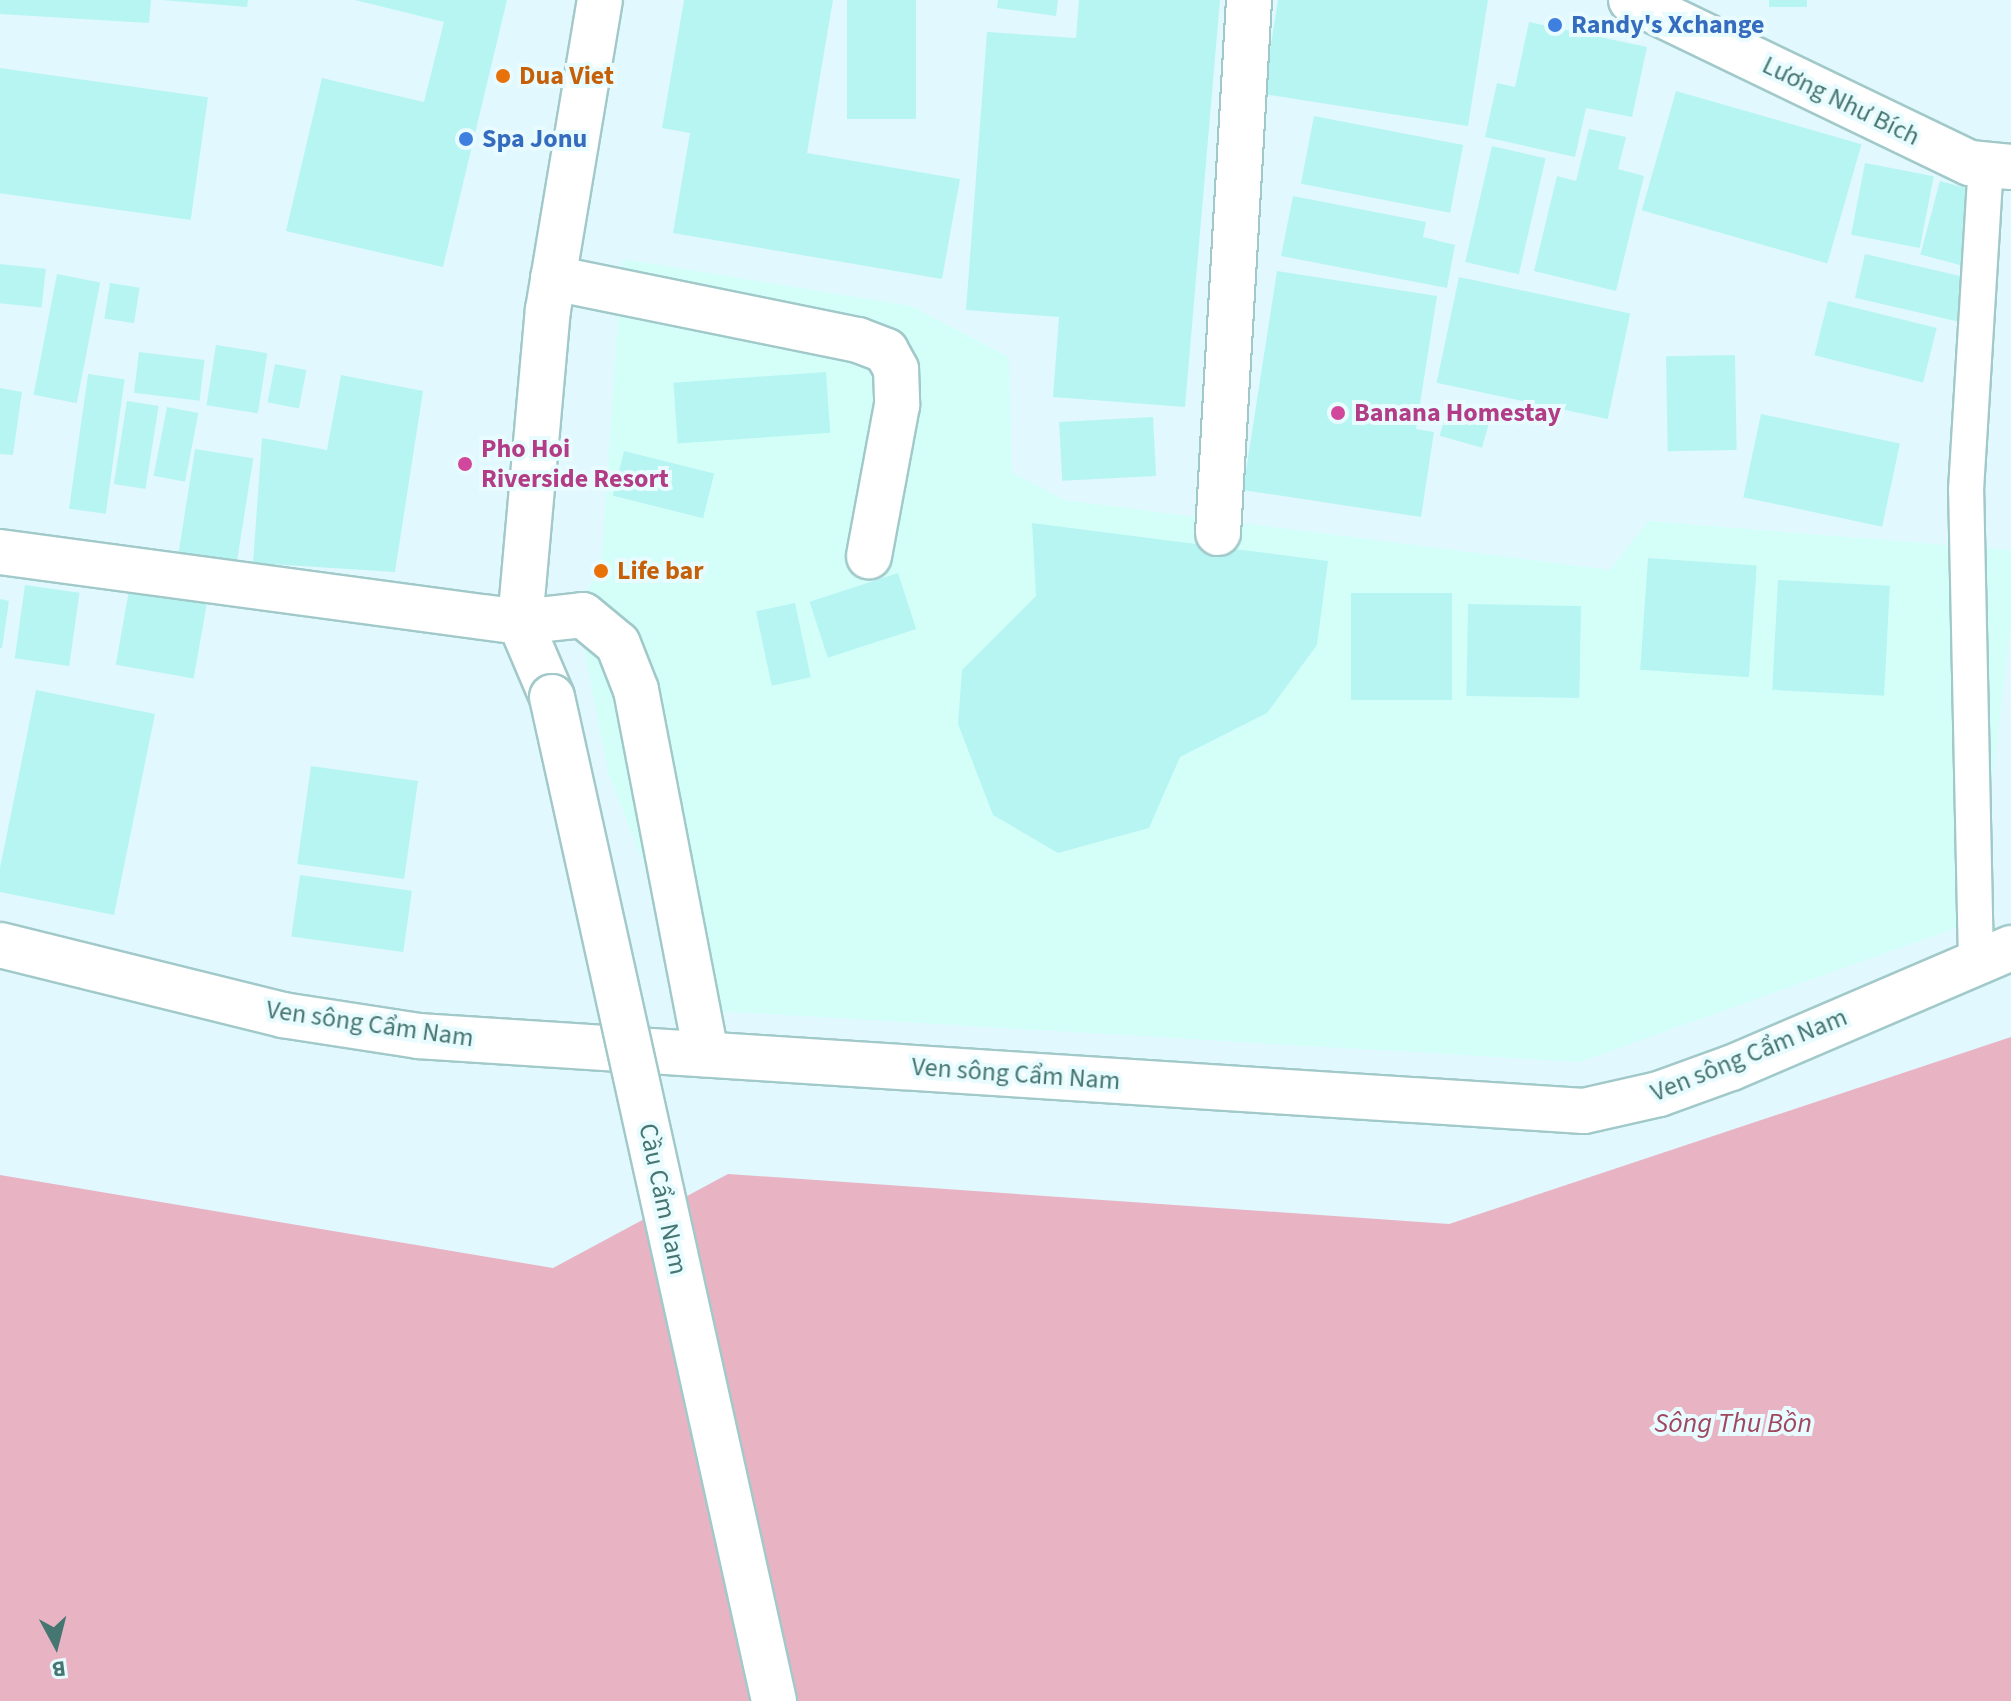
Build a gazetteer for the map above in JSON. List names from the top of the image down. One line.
{"streets":{"street":["Lương Như Bích","Ven sông Cẩm Nam","Cầu Cẩm Nam"]},"water":["Sông Thu Bồn"],"places":["Randy's Xchange","Dua Viet","Spa Jonu","Banana Homestay","Pho Hoi Riverside Resort","Life bar"],"north":"bottom"}
